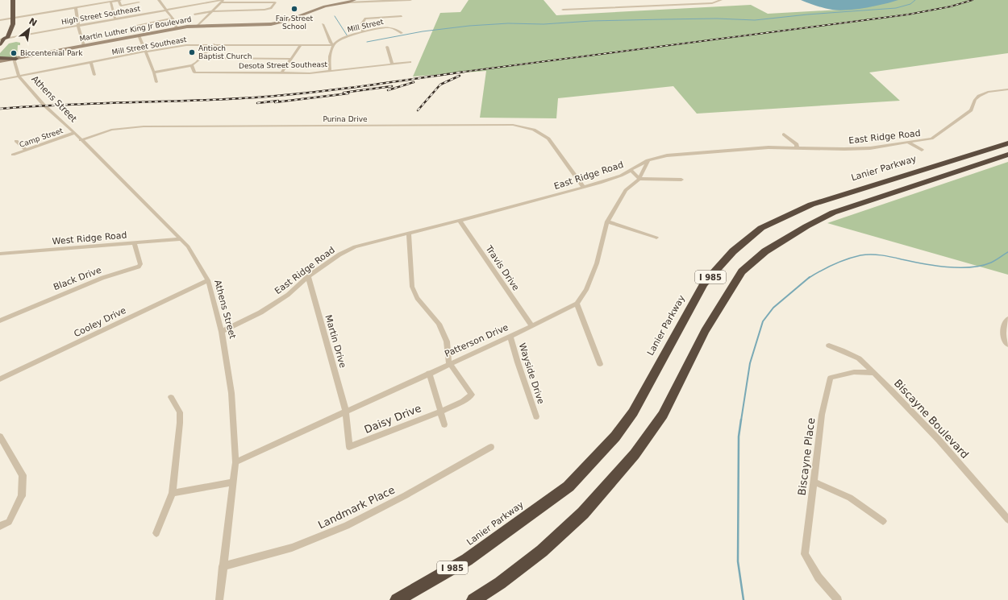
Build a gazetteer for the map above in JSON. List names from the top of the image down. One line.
{"streets":{"highway":["Lanier Parkway","I 985"],"main road":["Martin Luther King Jr Boulevard"],"street":["High Street Southeast","Mill Street","Mill Street Southeast","Desota Street Southeast","Athens Street","Purina Drive","East Ridge Road","Camp Street","West Ridge Road","Travis Drive","Black Drive","Cooley Drive","Patterson Drive","Martin Drive","Wayside Drive","Daisy Drive","Biscayne Boulevard","Biscayne Place","Landmark Place"]},"crossings":[["Mill Street","Mill Street Southeast"],["Martin Luther King Jr Boulevard","Athens Street"],["Mill Street Southeast","Athens Street"],["Athens Street","Purina Drive"],["Athens Street","East Ridge Road"],["Athens Street","Camp Street"],["Athens Street","West Ridge Road"],["Athens Street","Cooley Drive"],["Athens Street","Patterson Drive"],["Athens Street","Landmark Place"],["Purina Drive","East Ridge Road"],["East Ridge Road","Travis Drive"],["East Ridge Road","Patterson Drive"],["East Ridge Road","Martin Drive"],["West Ridge Road","Black Drive"],["Travis Drive","Patterson Drive"],["Patterson Drive","Martin Drive"],["Patterson Drive","Wayside Drive"],["Patterson Drive","Daisy Drive"],["Martin Drive","Daisy Drive"],["Biscayne Boulevard","Biscayne Place"]],"places":["Fair Street School","Antioch Baptist Church","Biccentenial Park"],"north":"top right"}
